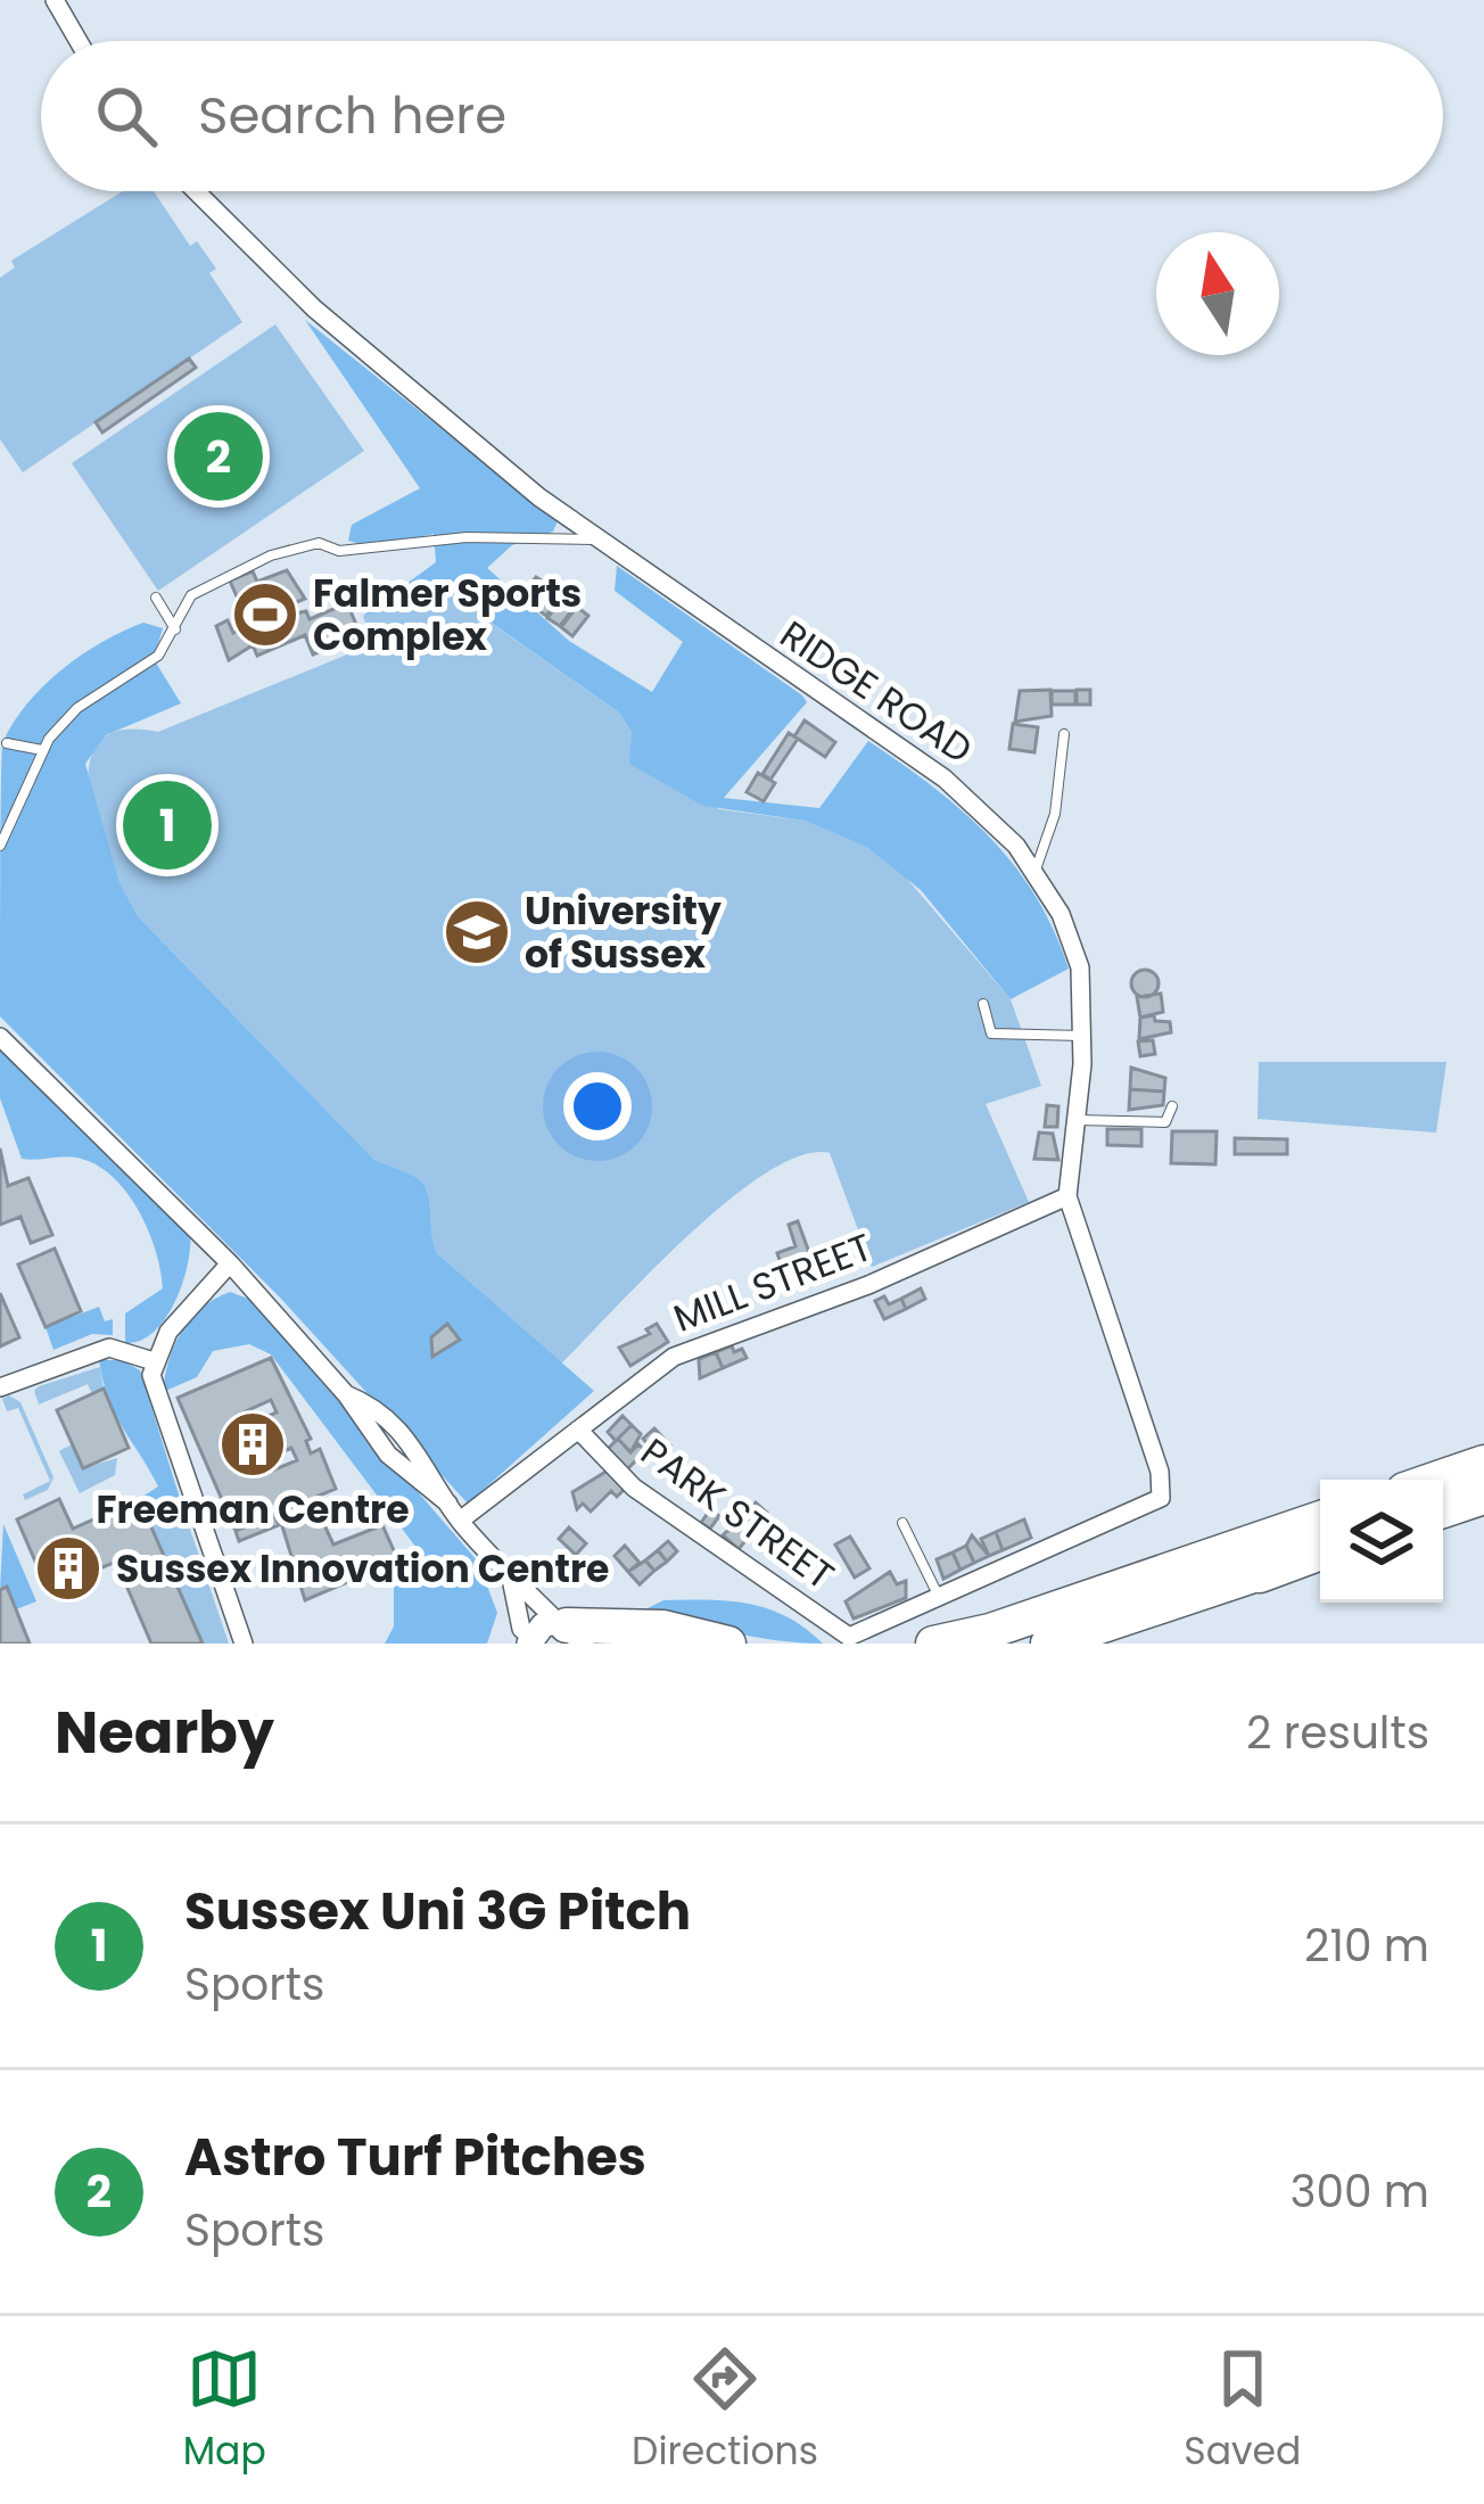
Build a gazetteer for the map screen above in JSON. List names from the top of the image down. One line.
{"streets":{"street":["RIDGE ROAD","MILL STREET","PARK STREET"]},"crossings":[["RIDGE ROAD","MILL STREET"],["RIDGE ROAD","PARK STREET"],["MILL STREET","PARK STREET"]],"places":{"sports":["Falmer Sports Complex"],"school or university":["University of Sussex"],"building":["Freeman Centre","Sussex Innovation Centre"]},"north":"top","page":{"search":"Search here","pins":["2","1"],"heading":["Nearby","2 results"],"list":[{"mark":"1","name":"Sussex Uni 3G Pitch","note":"Sports","value":"210 m"},{"mark":"2","name":"Astro Turf Pitches","note":"Sports","value":"300 m"}],"nav":["Map","Directions","Saved"]}}
